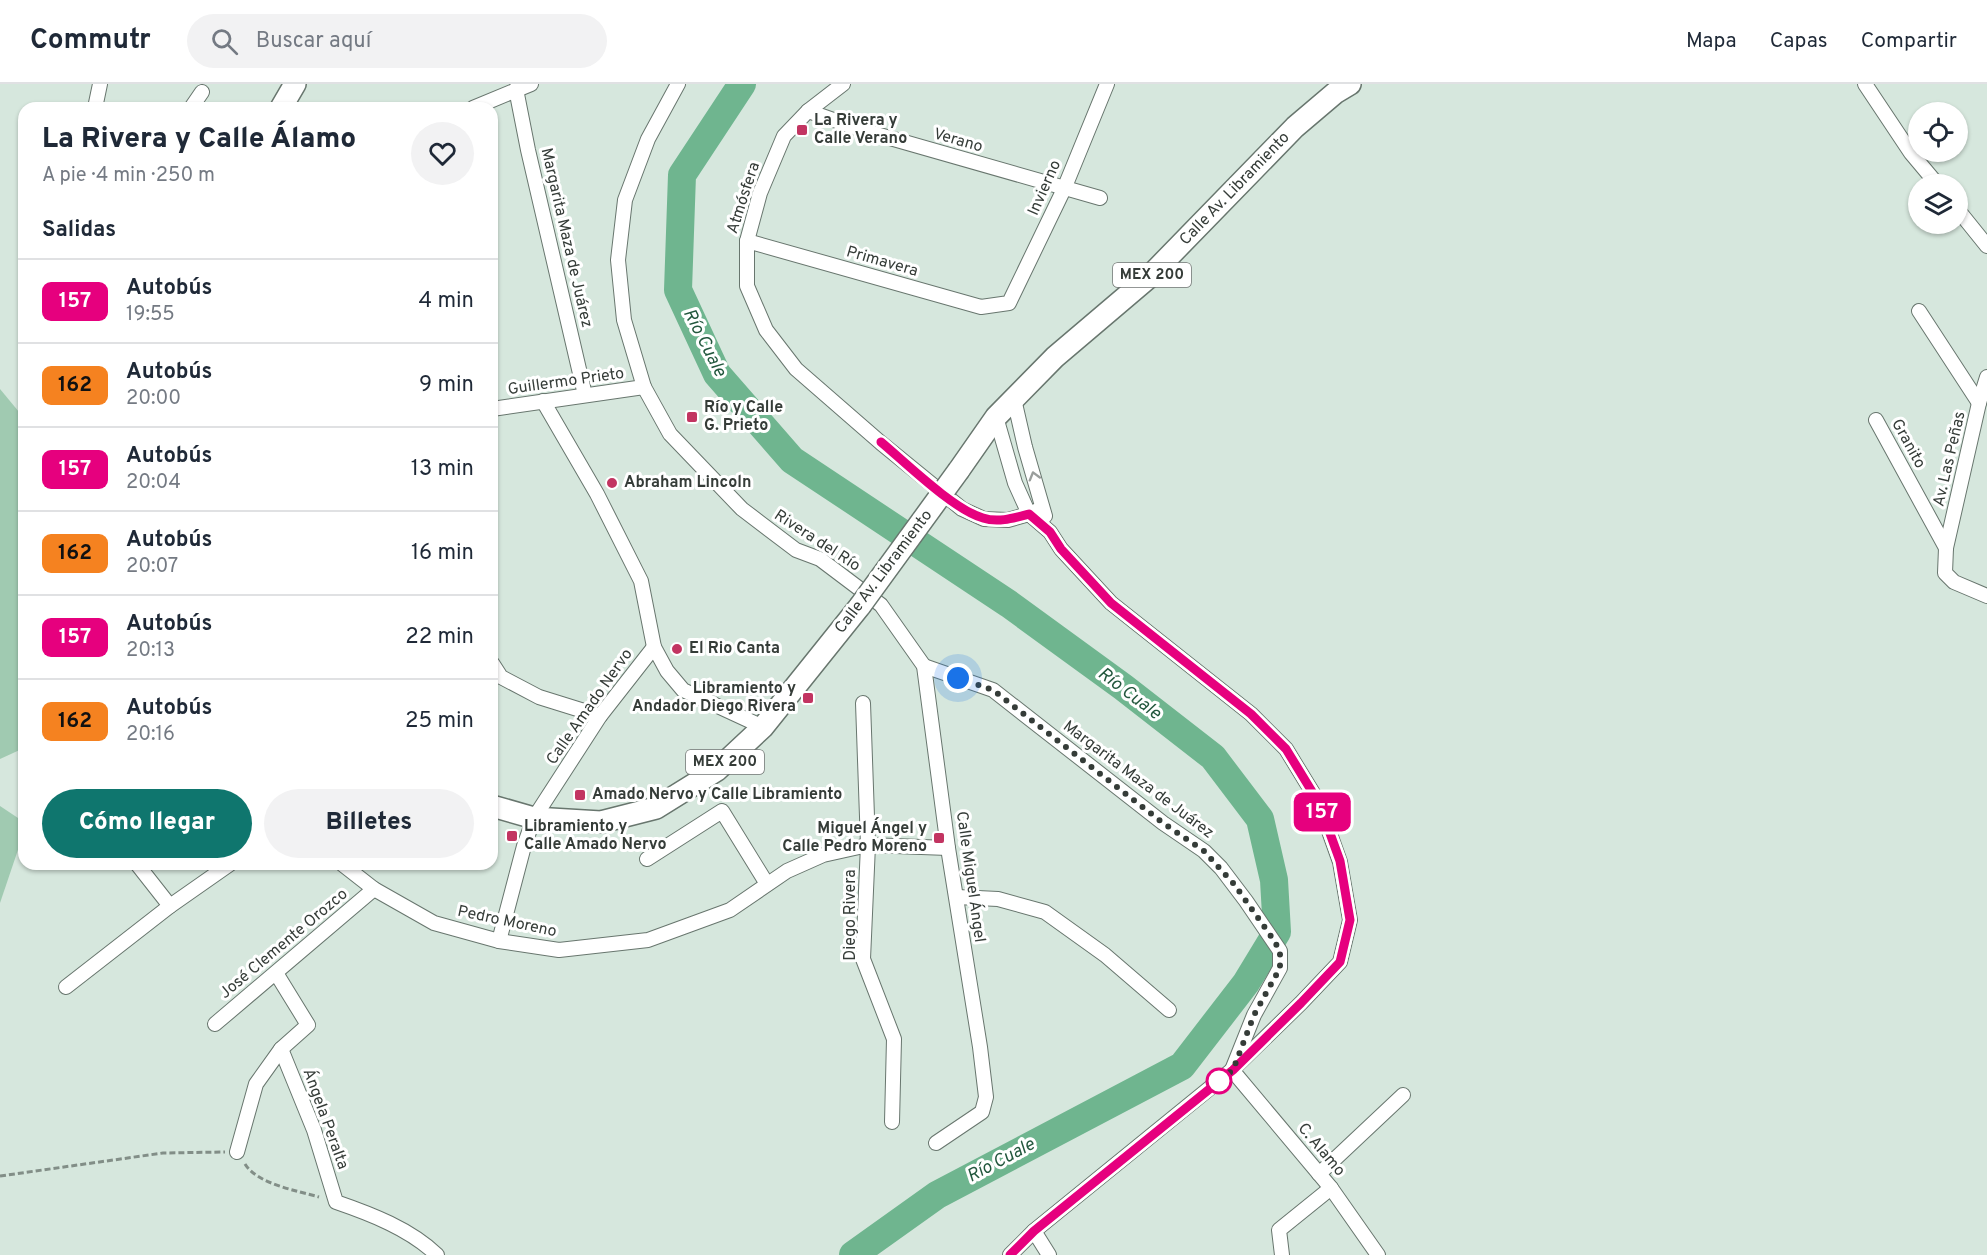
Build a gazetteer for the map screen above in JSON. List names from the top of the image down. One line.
{"streets":{"main road":["Calle Av. Libramiento","MEX 200"],"street":["Verano","Invierno","Atmósfera","Margarita Maza de Juárez","Primavera","Guillermo Prieto","Granito","Av. Las Peñas","Rivera del Río","Calle Amado Nervo","Calle Miguel Ángel","Diego Rivera","Pedro Moreno","José Clemente Orozco","Ángela Peralta","C. Alamo"]},"crossings":[["Verano","Invierno"],["Verano","Atmósfera"],["Invierno","Primavera"],["Calle Av. Libramiento","Calle Amado Nervo"],["Atmósfera","Primavera"],["Margarita Maza de Juárez","Guillermo Prieto"],["Margarita Maza de Juárez","Calle Miguel Ángel"],["Margarita Maza de Juárez","C. Alamo"],["Guillermo Prieto","Rivera del Río"],["Guillermo Prieto","Calle Amado Nervo"],["Granito","Av. Las Peñas"],["Rivera del Río","Calle Miguel Ángel"],["Calle Amado Nervo","Pedro Moreno"],["Calle Miguel Ángel","Pedro Moreno"],["Diego Rivera","Pedro Moreno"],["Pedro Moreno","José Clemente Orozco"]],"water":["Río Cuale"],"places":{"transit":["La Rivera y Calle Verano","Río y Calle G. Prieto","Libramiento y Andador Diego Rivera","Amado Nervo y Calle Libramiento","Libramiento y Calle Amado Nervo","Miguel Ángel y Calle Pedro Moreno"],"other":["Abraham Lincoln","El Rio Canta"]},"lines":["bus line 157"],"page":{"header":"Commutr","search":"Buscar aquí","nav":["Mapa","Capas","Compartir"],"on_map":"157","heading":[["La Rivera y Calle Álamo","A pie · 4 min · 250 m"],"Salidas"],"list":[{"mark":"157","name":"Autobús","note":"19:55","value":"4 min"},{"mark":"162","name":"Autobús","note":"20:00","value":"9 min"},{"mark":"157","name":"Autobús","note":"20:04","value":"13 min"},{"mark":"162","name":"Autobús","note":"20:07","value":"16 min"},{"mark":"157","name":"Autobús","note":"20:13","value":"22 min"},{"mark":"162","name":"Autobús","note":"20:16","value":"25 min"}],"buttons":["Cómo llegar","Billetes"]}}
